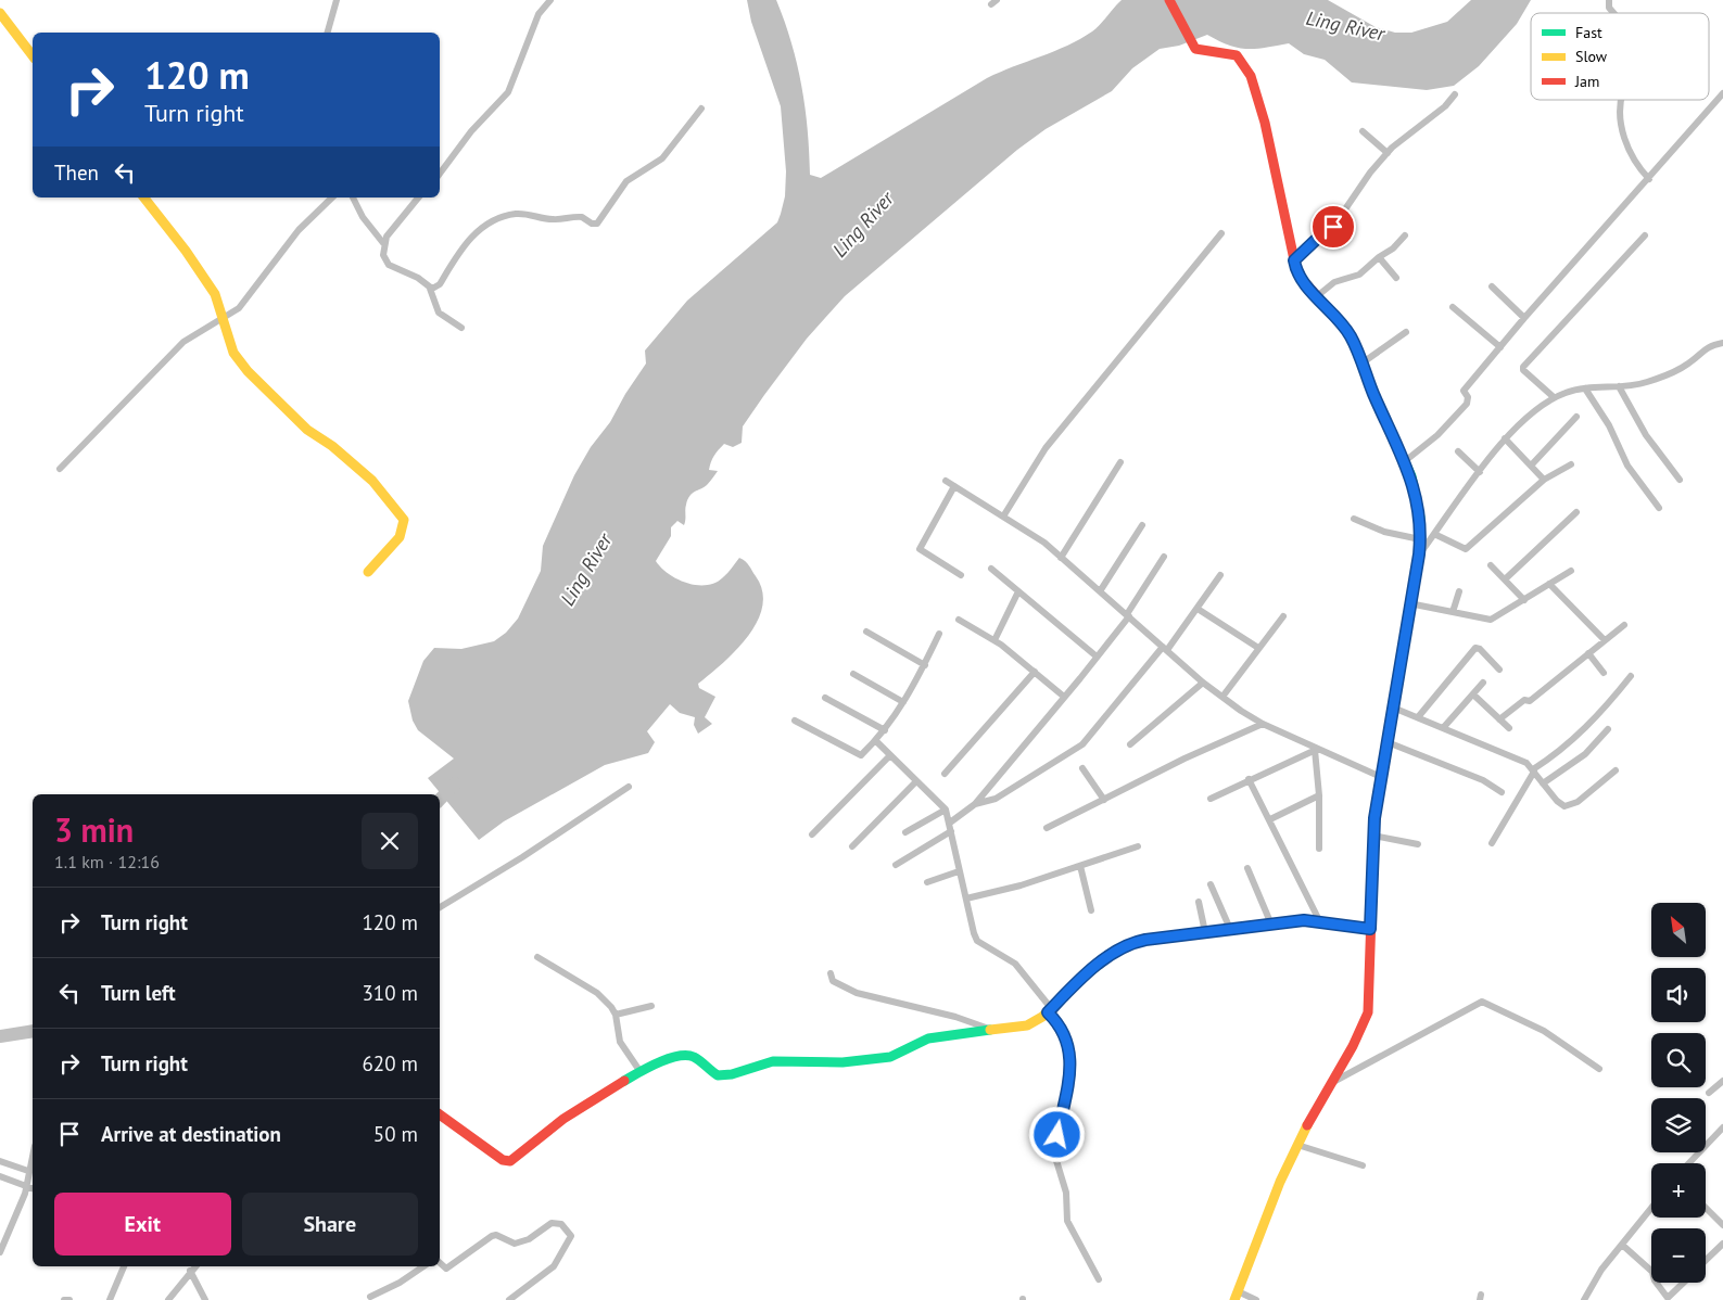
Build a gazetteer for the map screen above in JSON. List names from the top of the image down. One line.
{"water":["Ling River"],"legend":["Fast","Slow","Jam"],"north":"top left","page":{"turn":["120 m","Turn right"],"then":"Then","heading":["3 min","1.1 km · 12:16"],"list":[{"name":"Turn right","value":"120 m"},{"name":"Turn left","value":"310 m"},{"name":"Turn right","value":"620 m"},{"name":"Arrive at destination","value":"50 m"}],"map_buttons":["+","−"],"buttons":["Exit","Share"]}}
